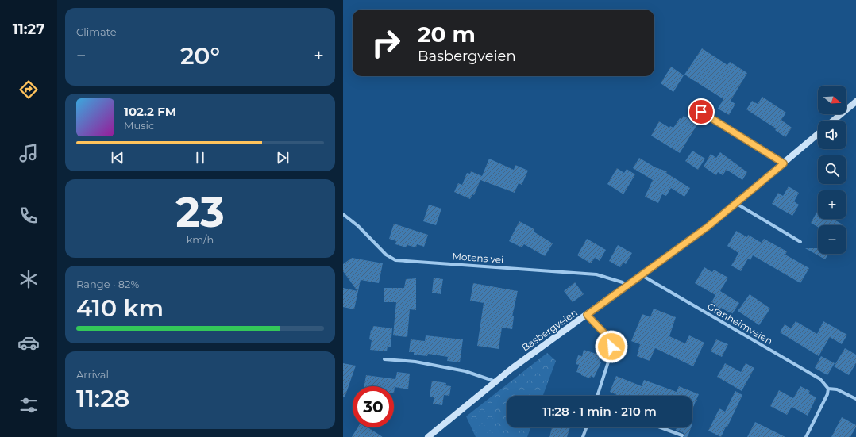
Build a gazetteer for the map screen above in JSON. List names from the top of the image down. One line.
{"streets":{"main road":["Basbergveien"],"street":["Motens vei","Granheimveien"]},"crossings":[["Motens vei","Basbergveien"],["Granheimveien","Basbergveien"]],"north":"right","page":{"tabs":"11:27","tile":["Climate",["23","km/h"],["Range · 82%","410 km"],["Arrival","11:28"]],"turn":["20 m","Basbergveien"],"heat":["−","20°","+"],"map_buttons":["+","−"],"song":["102.2 FM","Music"],"limit":"30","trip":"11:28 · 1 min · 210 m"}}
